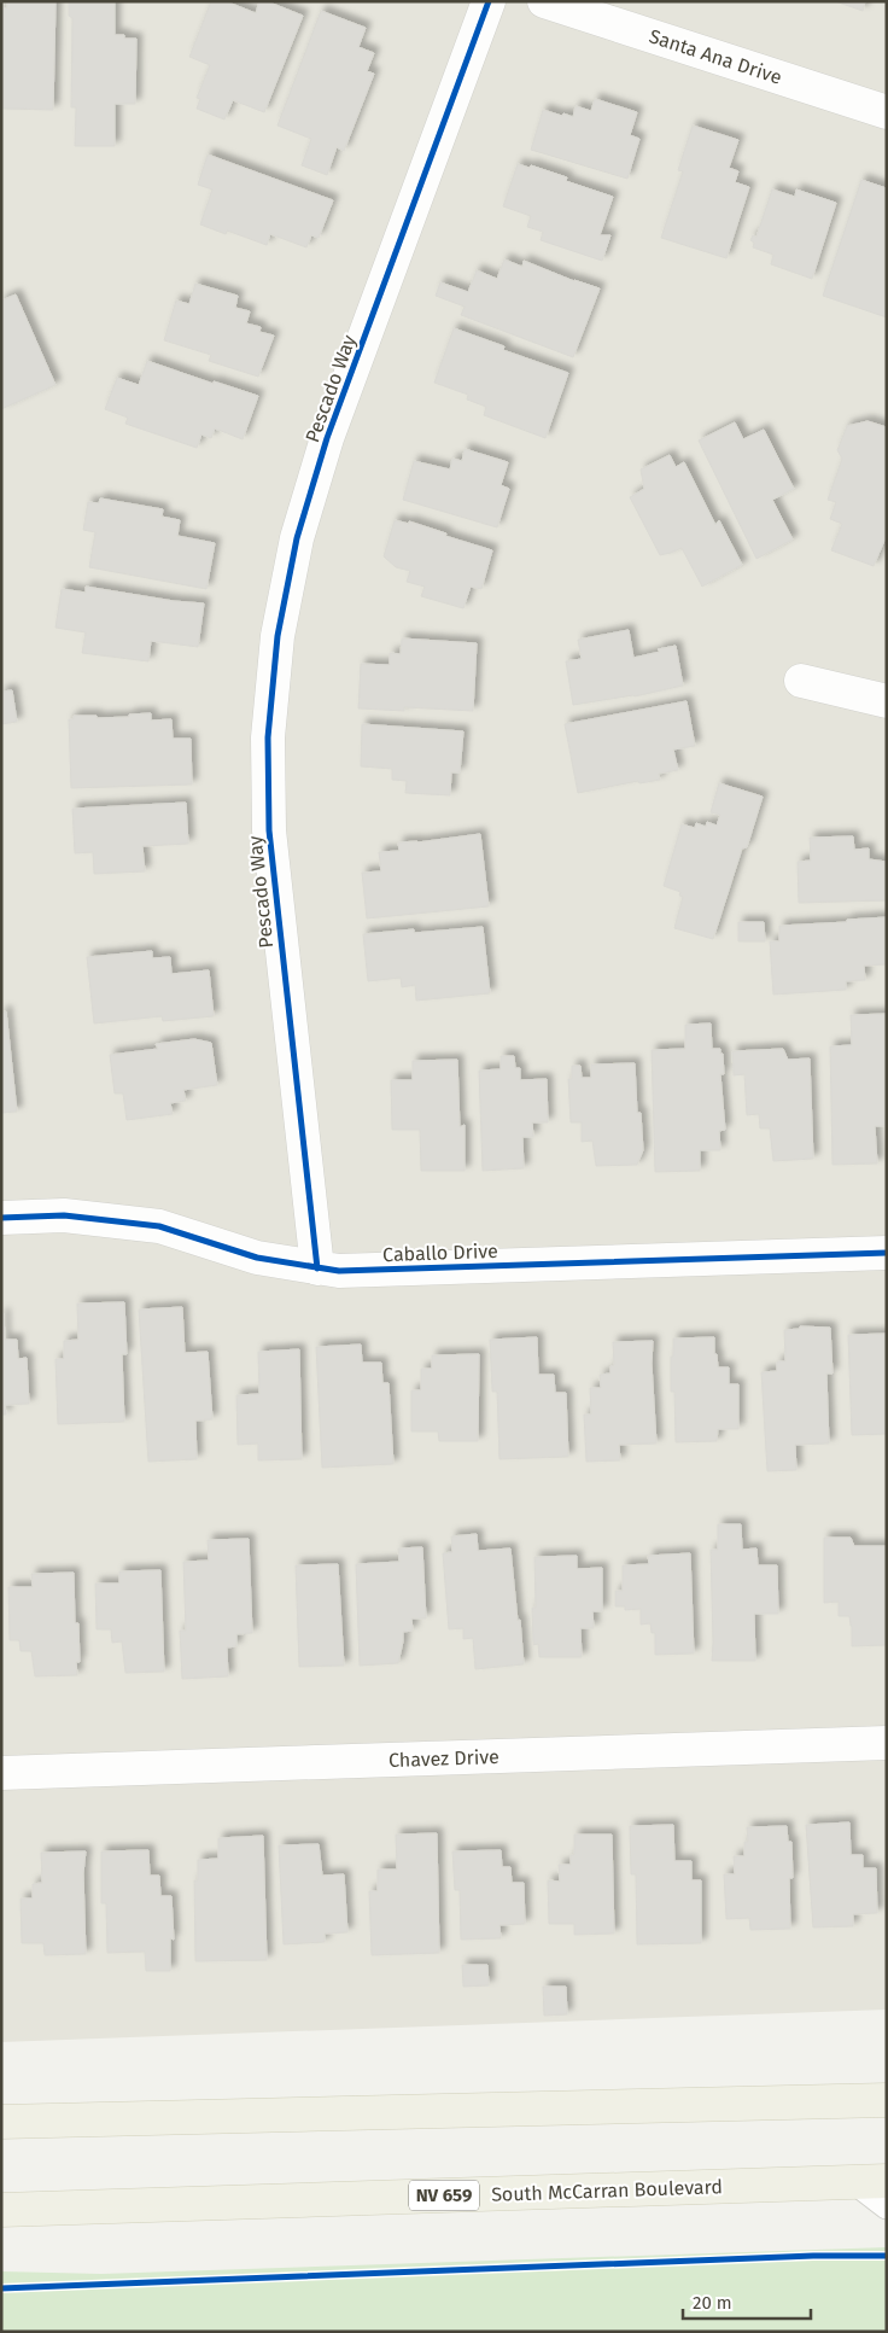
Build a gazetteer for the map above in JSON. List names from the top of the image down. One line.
{"streets":{"main road":["South McCarran Boulevard","NV 659"],"street":["Santa Ana Drive","Pescado Way","Caballo Drive","Chavez Drive"]},"crossings":[["Pescado Way","Caballo Drive"]],"scale_bar":"20 m"}
